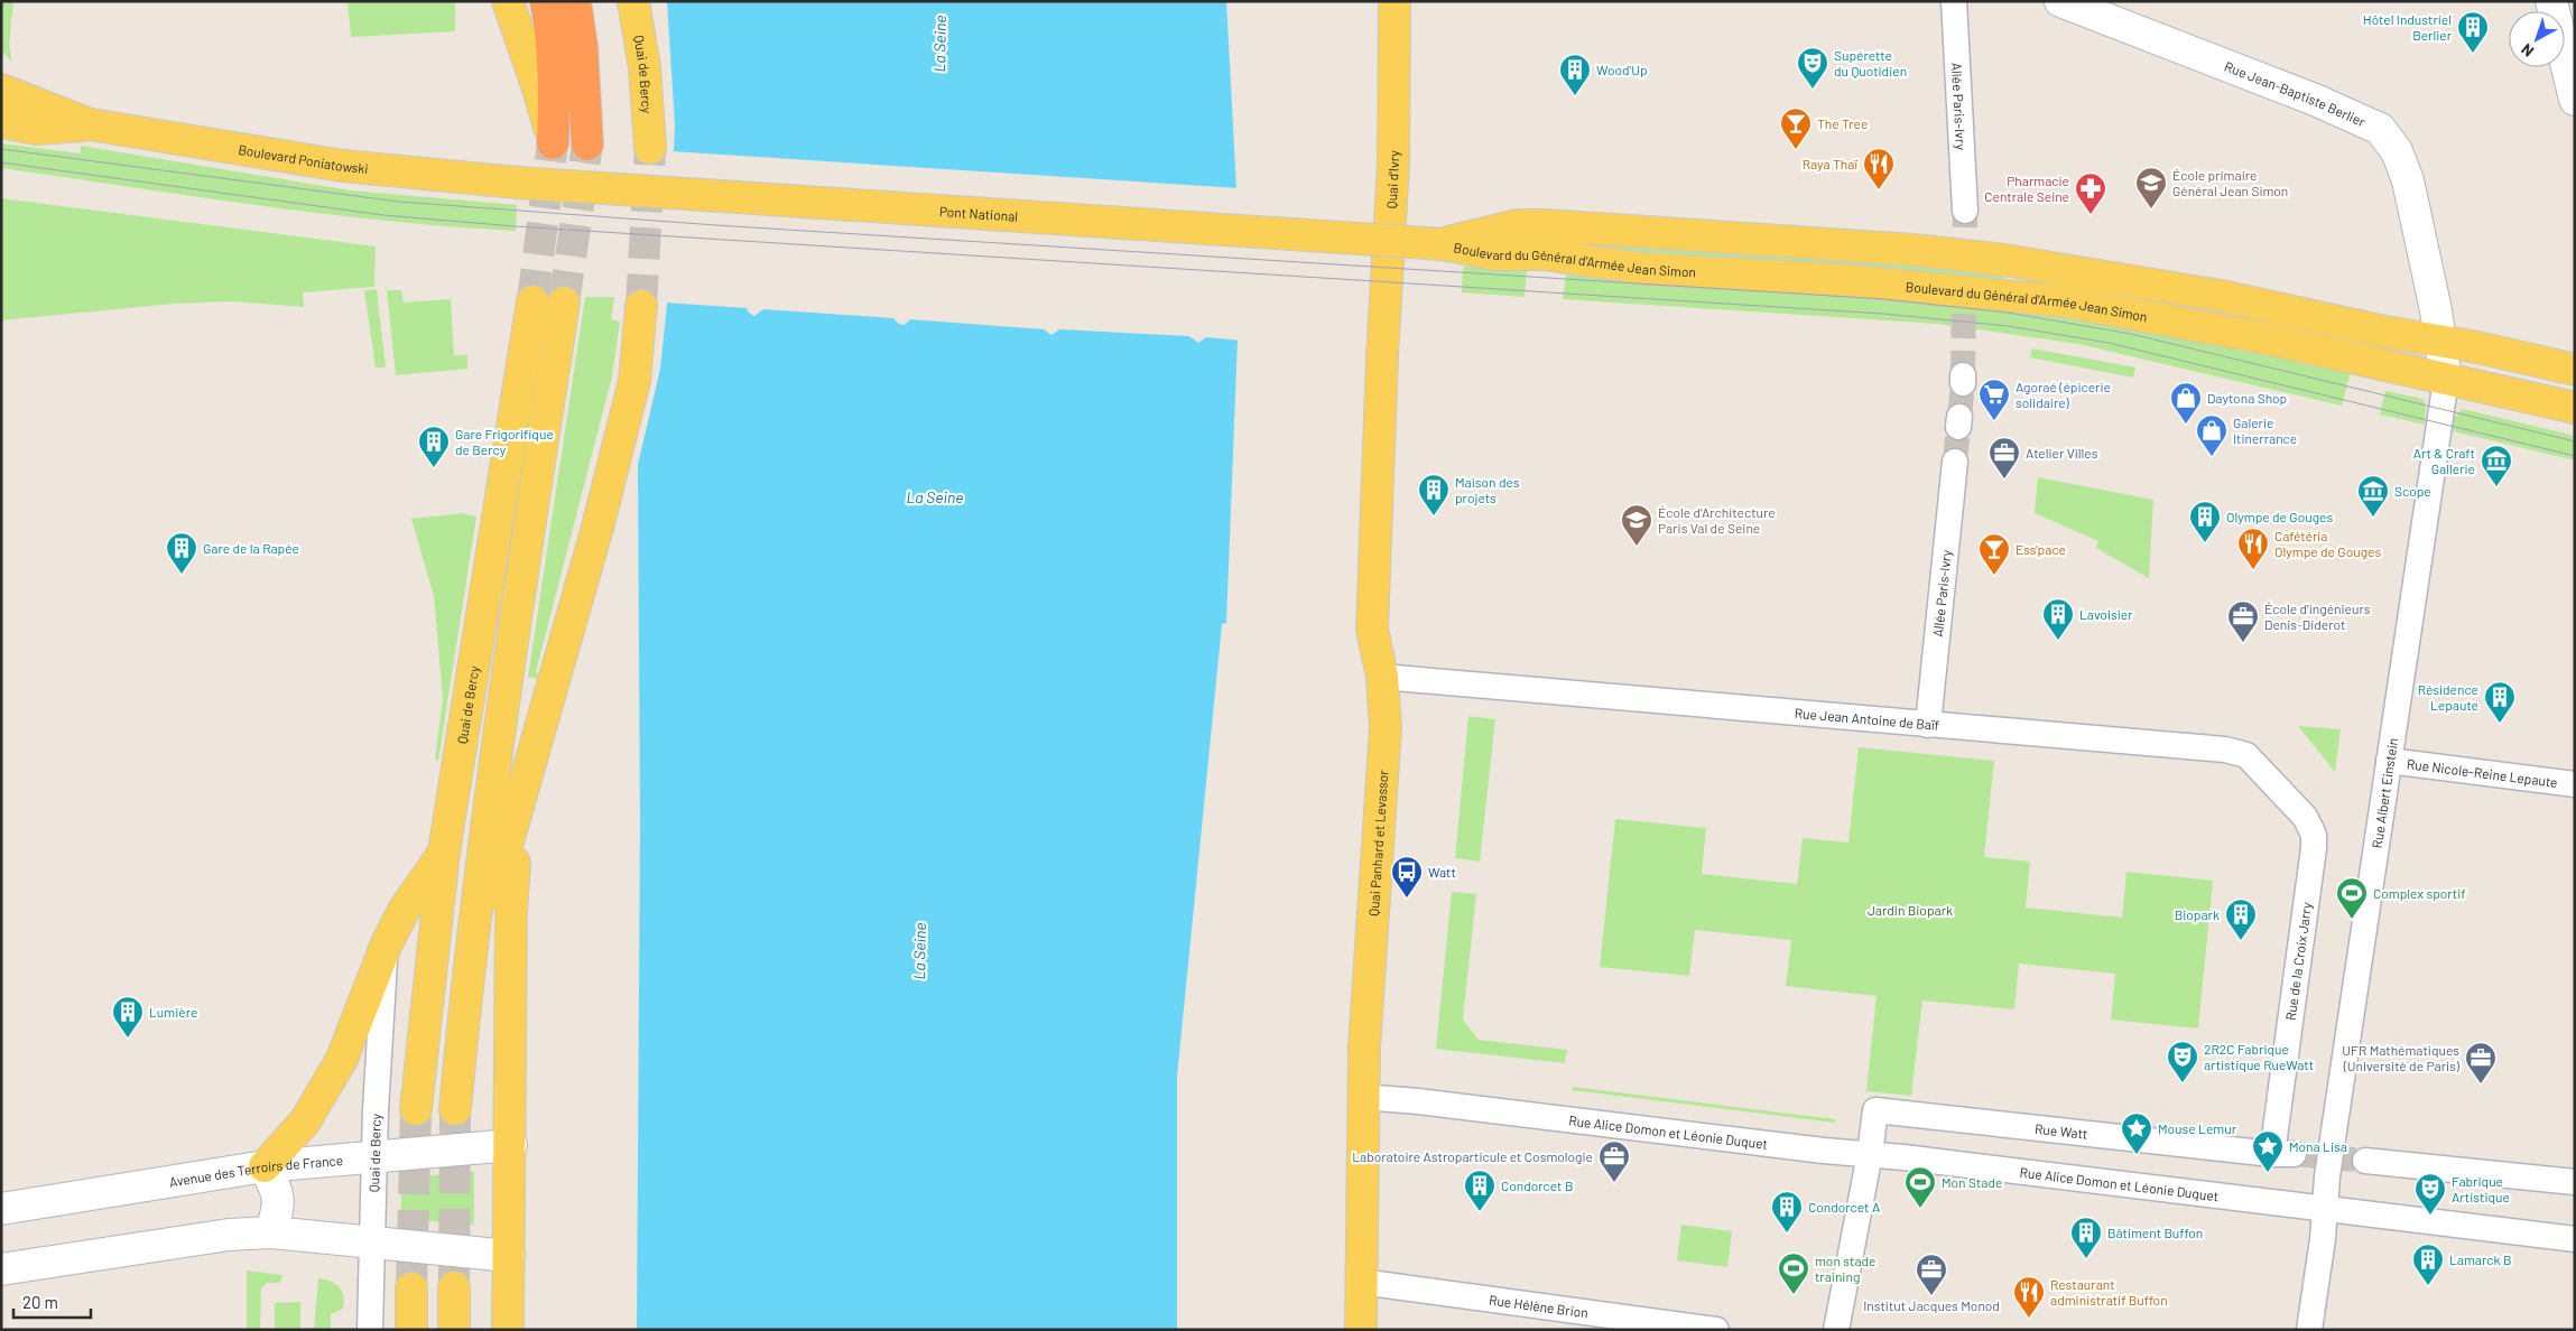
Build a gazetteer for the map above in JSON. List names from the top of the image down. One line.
{"streets":{"main road":["Quai de Bercy","Boulevard Poniatowski","Quai d'Ivry","Pont National","Boulevard du Général d'Armée Jean Simon","Quai Panhard et Levassor"],"street":["Rue Jean-Baptiste Berlier","Allée Paris-Ivry","Rue Jean Antoine de Baïf","Rue Nicole-Reine Lepaute","Rue Albert Einstein","Rue de la Croix Jarry","Rue Alice Domon et Léonie Duquet","Rue Watt","Avenue des Terroirs de France","Rue Hélène Brion"]},"crossings":[["Quai de Bercy","Avenue des Terroirs de France"],["Rue Jean-Baptiste Berlier","Boulevard du Général d'Armée Jean Simon"],["Rue Jean-Baptiste Berlier","Rue Albert Einstein"],["Allée Paris-Ivry","Rue Jean Antoine de Baïf"],["Boulevard Poniatowski","Pont National"],["Quai d'Ivry","Quai Panhard et Levassor"],["Pont National","Boulevard du Général d'Armée Jean Simon"],["Boulevard du Général d'Armée Jean Simon","Rue Albert Einstein"],["Rue Jean Antoine de Baïf","Quai Panhard et Levassor"],["Rue Jean Antoine de Baïf","Rue de la Croix Jarry"],["Rue Nicole-Reine Lepaute","Rue Albert Einstein"],["Rue Albert Einstein","Rue Alice Domon et Léonie Duquet"],["Quai Panhard et Levassor","Rue Alice Domon et Léonie Duquet"],["Quai Panhard et Levassor","Rue Hélène Brion"],["Rue de la Croix Jarry","Rue Watt"],["Rue Alice Domon et Léonie Duquet","Rue Watt"]],"water":["La Seine"],"parks":["Jardin Biopark"],"places":{"building":["Hôtel Industriel Berlier","Wood'Up","Gare Frigorifique de Bercy","Maison des projets","Olympe de Gouges","Gare de la Rapée","Lavoisier","Résidence Lepaute","Biopark","Lumière","Condorcet B","Condorcet A","Bâtiment Buffon","Lamarck B"],"theatre":["Supérette du Quotidien","2R2C Fabrique artistique RueWatt","Fabrique Artistique"],"bar":["The Tree","Ess'pace"],"restaurant":["Raya Thaï","Cafétéria Olympe de Gouges","Restaurant administratif Buffon"],"school or university":["École primaire Général Jean Simon","École d'Architecture Paris Val de Seine"],"pharmacy":["Pharmacie Centrale Seine"],"supermarket":["Agoraé (épicerie solidaire)"],"shop":["Daytona Shop","Galerie Itinerrance"],"office":["Atelier Villes","École d'ingénieurs Denis-Diderot","UFR Mathématiques (Université de Paris)","Laboratoire Astroparticule et Cosmologie","Institut Jacques Monod"],"museum":["Art & Craft Gallerie","Scope"],"bus stop":["Watt"],"sports":["Complex sportif","Mon Stade","mon stade training"],"place":["Mouse Lemur","Mona Lisa"]},"scale_bar":"20 m","north":"bottom left"}
